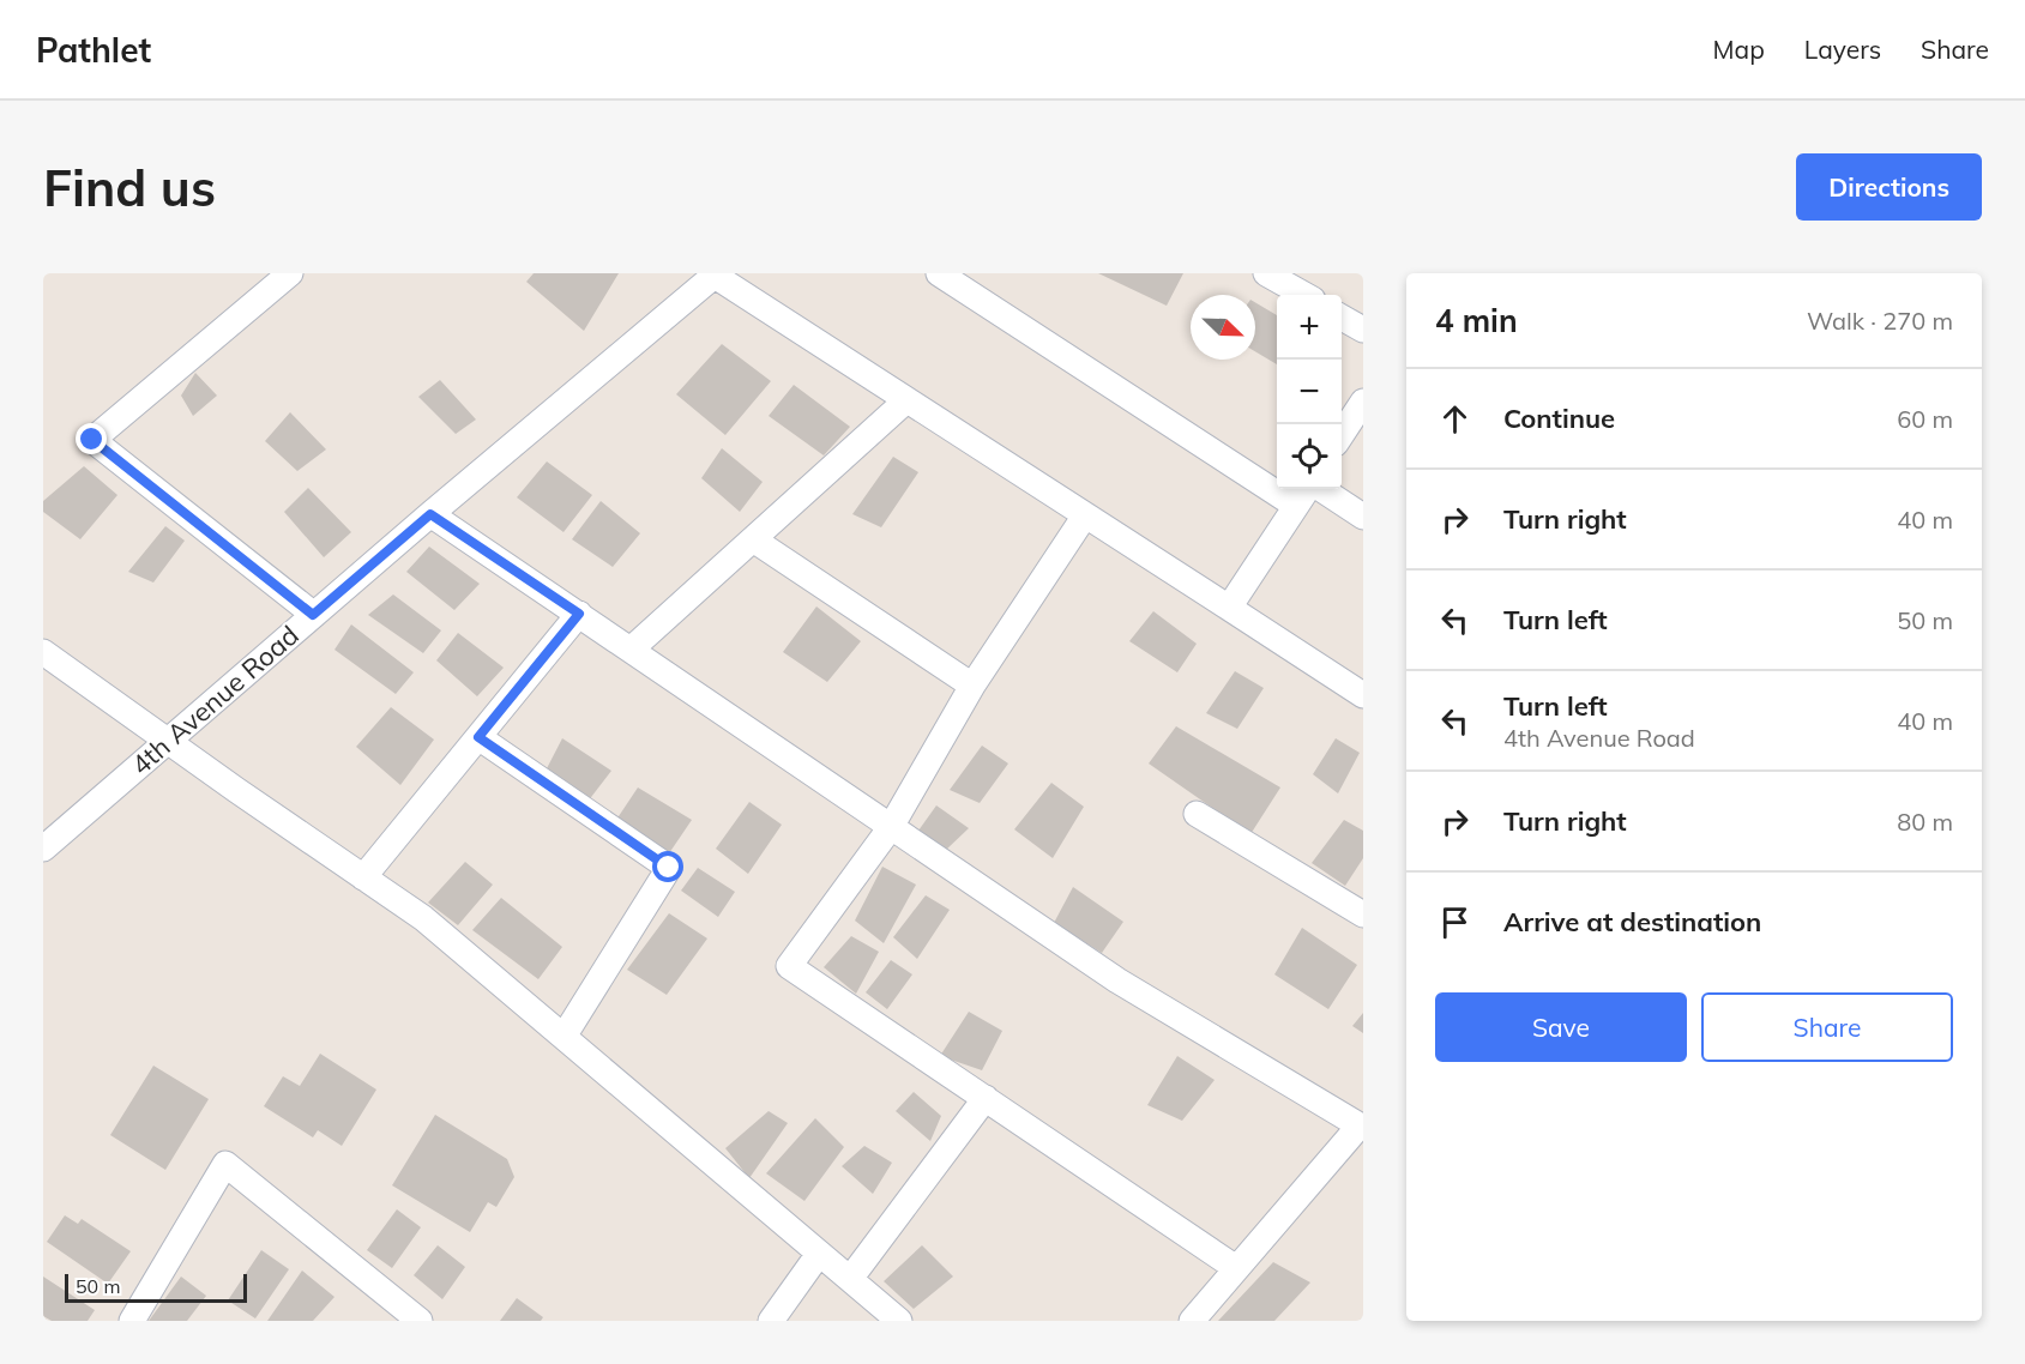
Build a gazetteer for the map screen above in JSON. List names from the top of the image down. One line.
{"streets":{"street":["4th Avenue Road"]},"scale_bar":"50 m","north":"bottom right","page":{"header":"Pathlet","nav":["Map","Layers","Share"],"buttons":["Directions",["Save","Share"]],"title":"Find us","heading":["4 min","Walk · 270 m"],"map_buttons":["+","−"],"list":[["Continue","60 m"],["Turn right","40 m"],["Turn left","50 m"],["Turn left","4th Avenue Road","40 m"],["Turn right","80 m"],"Arrive at destination"],"scale":"50 m"}}
